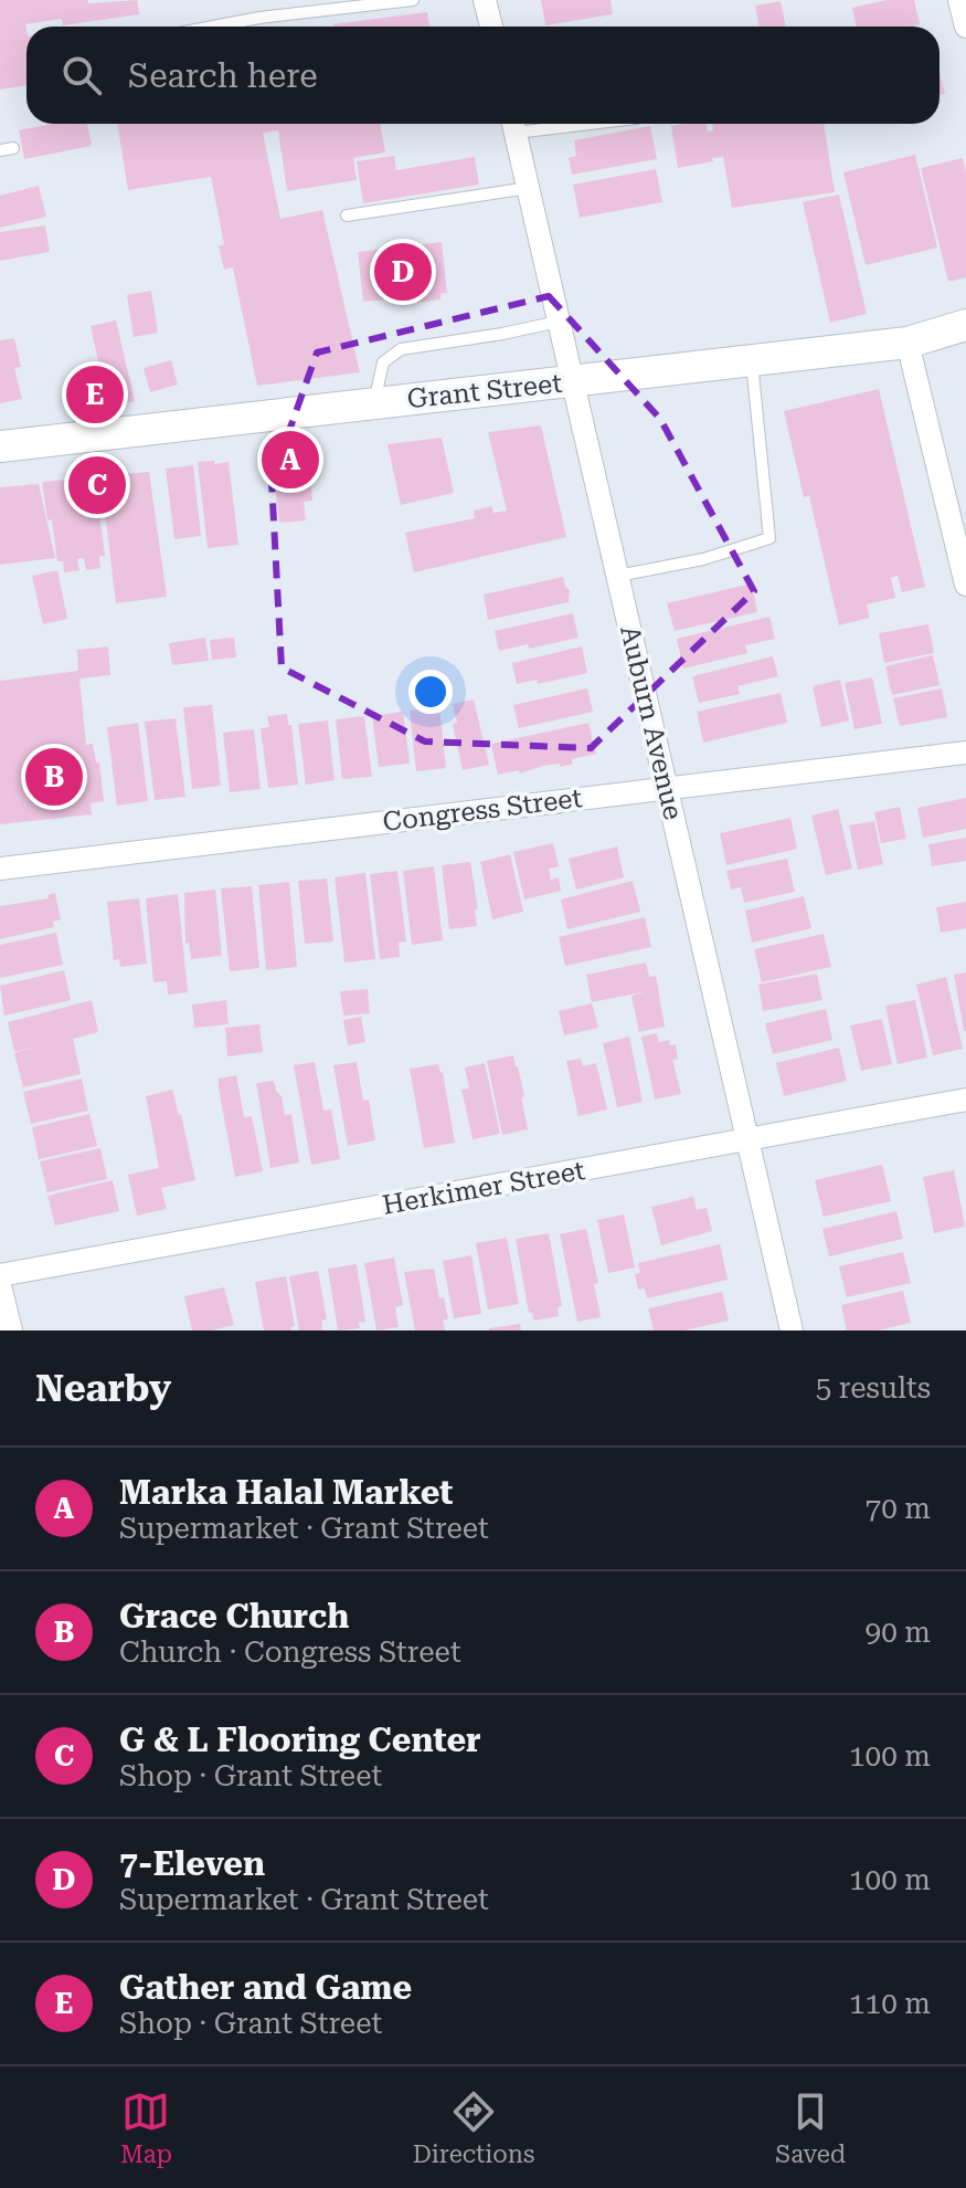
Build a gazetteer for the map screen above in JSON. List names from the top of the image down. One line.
{"streets":{"street":["Grant Street","Auburn Avenue","Congress Street","Herkimer Street"]},"crossings":[["Grant Street","Auburn Avenue"],["Auburn Avenue","Congress Street"],["Auburn Avenue","Herkimer Street"]],"page":{"search":"Search here","pins":["D","E","A","C","B"],"heading":["Nearby","5 results"],"list":[{"mark":"A","name":"Marka Halal Market","note":"Supermarket · Grant Street","value":"70 m"},{"mark":"B","name":"Grace Church","note":"Church · Congress Street","value":"90 m"},{"mark":"C","name":"G & L Flooring Center","note":"Shop · Grant Street","value":"100 m"},{"mark":"D","name":"7-Eleven","note":"Supermarket · Grant Street","value":"100 m"},{"mark":"E","name":"Gather and Game","note":"Shop · Grant Street","value":"110 m"}],"nav":["Map","Directions","Saved"]}}
